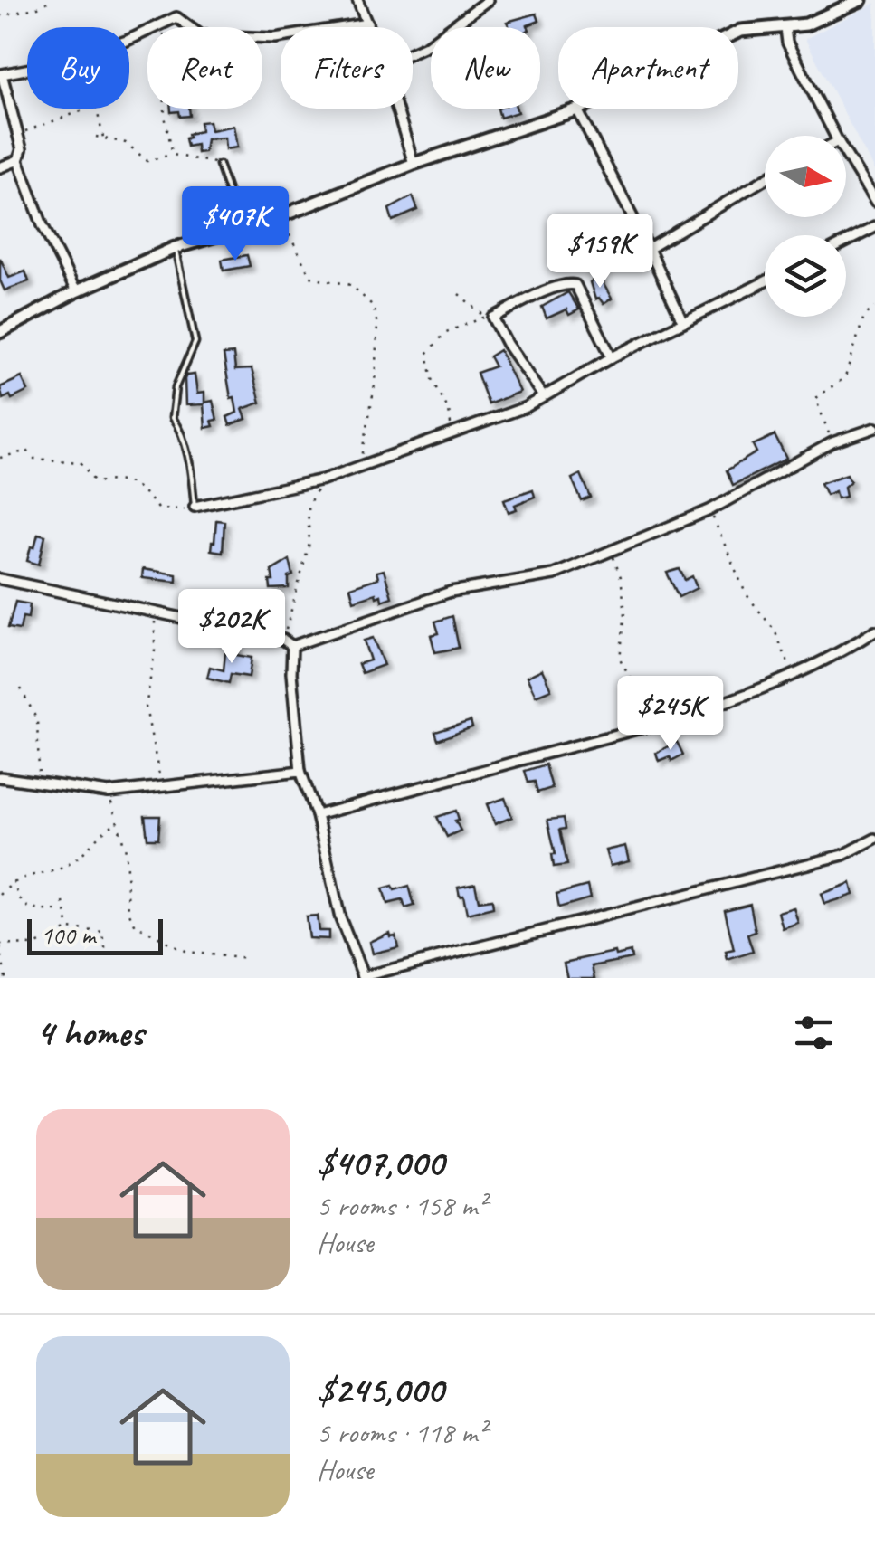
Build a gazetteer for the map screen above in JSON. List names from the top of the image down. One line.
{"scale_bar":"100 m","north":"right","page":{"chip":["Buy","Rent","Filters","New","Apartment"],"price":["$407K","$159K","$202K","$245K"],"scale":"100 m","heading":"4 homes","list":[{"name":"$407,000","note":"5 rooms · 158 m² · House"},{"name":"$245,000","note":"5 rooms · 118 m² · House"}]}}
